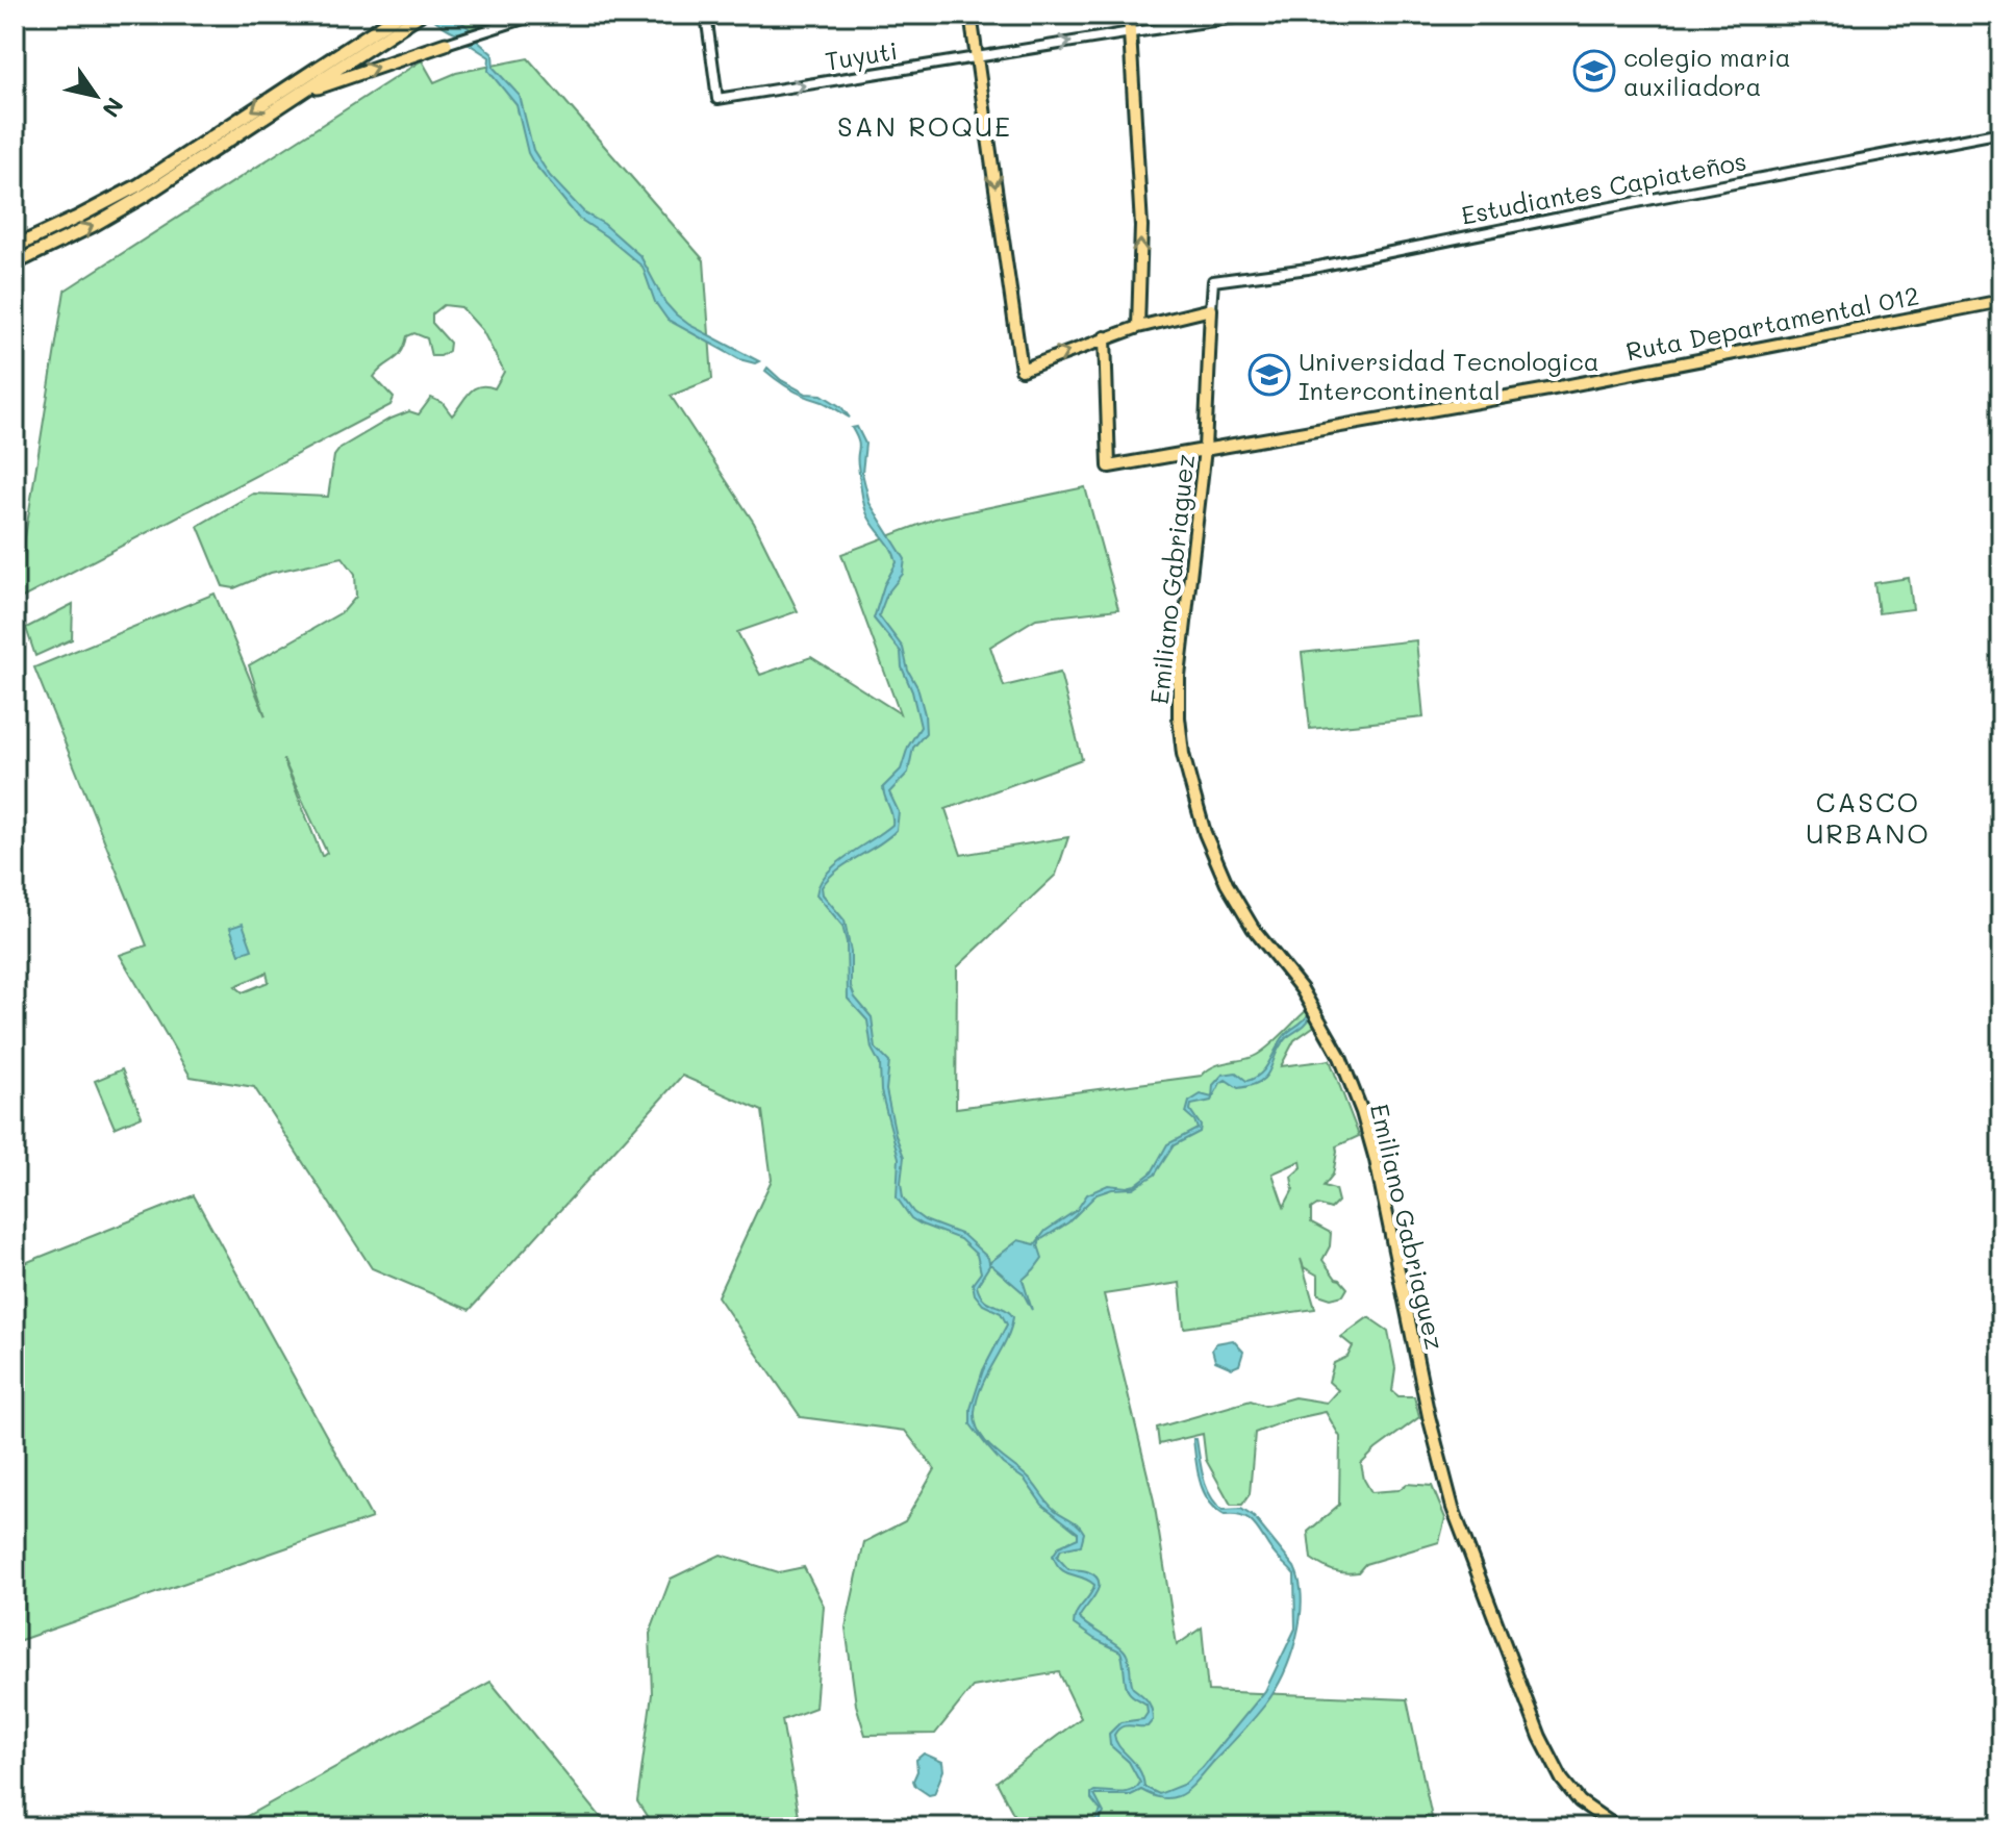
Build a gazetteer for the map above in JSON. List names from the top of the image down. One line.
{"streets":{"main road":["Ruta Departamental 012","Emiliano Gabriaguez"],"street":["Tuyuti","Estudiantes Capiateños"]},"crossings":[["Estudiantes Capiateños","Emiliano Gabriaguez"],["Ruta Departamental 012","Emiliano Gabriaguez"]],"one_way":["Tuyuti"],"districts":["SAN ROQUE","CASCO URBANO"],"places":{"school or university":["colegio maria auxiliadora","Universidad Tecnologica Intercontinental"]},"north":"bottom right"}
